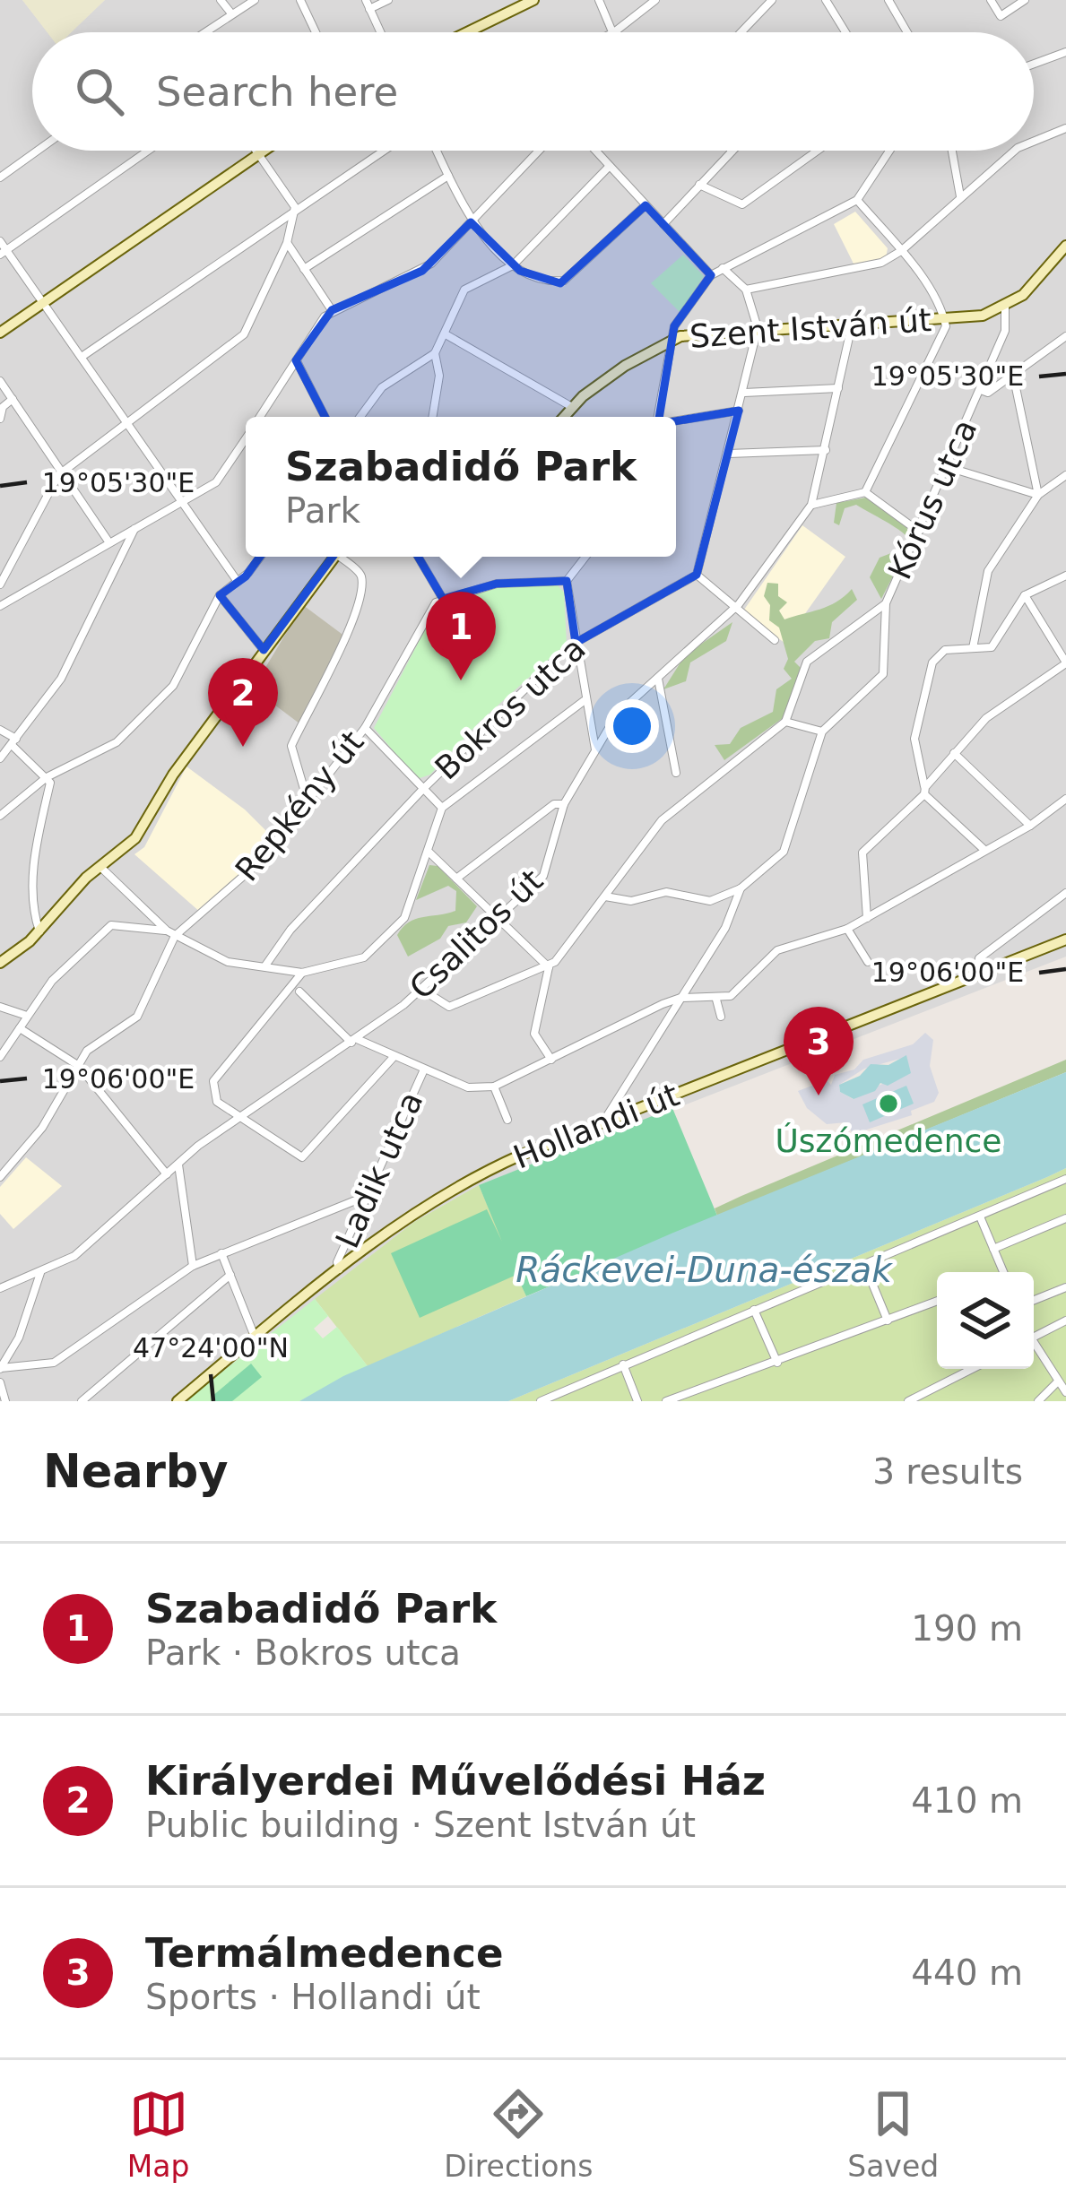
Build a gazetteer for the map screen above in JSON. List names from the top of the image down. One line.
{"streets":{"street":["Szent István út","Kórus utca","Bokros utca","Repkény út","Csalitos út","Hollandi út","Ladik utca"]},"crossings":[["Szent István út","Kórus utca"],["Szent István út","Csalitos út"],["Hollandi út","Ladik utca"]],"water":["Ráckevei-Duna-észak"],"places":["Úszómedence"],"page":{"search":"Search here","popup":["Szabadidő Park","Park"],"pins":["1","2","3"],"heading":["Nearby","3 results"],"list":[{"mark":"1","name":"Szabadidő Park","note":"Park · Bokros utca","value":"190 m"},{"mark":"2","name":"Királyerdei Művelődési Ház","note":"Public building · Szent István út","value":"410 m"},{"mark":"3","name":"Termálmedence","note":"Sports · Hollandi út","value":"440 m"}],"nav":["Map","Directions","Saved"]},"coordinates":["19°05'30\"E","19°06'00\"E","47°24'00\"N"]}
